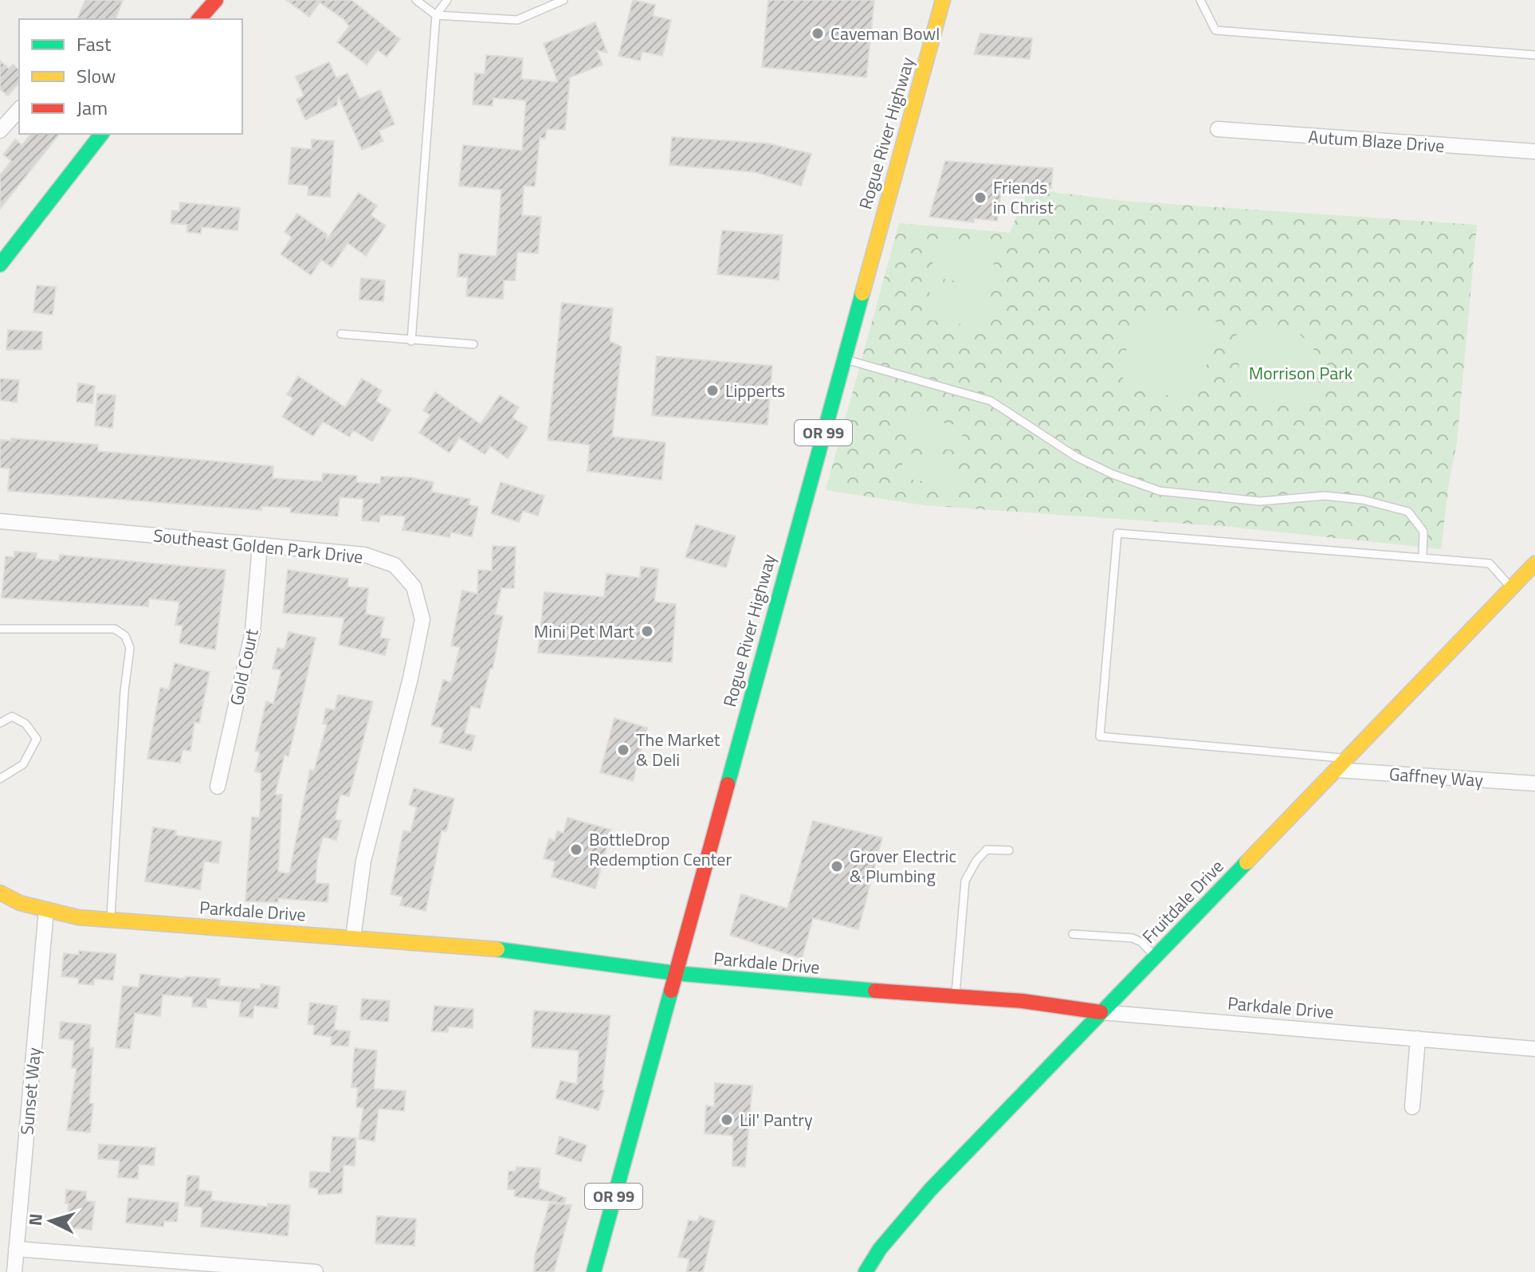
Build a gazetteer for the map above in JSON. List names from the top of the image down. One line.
{"streets":{"main road":["Rogue River Highway","OR 99","Fruitdale Drive","Parkdale Drive"],"street":["Autum Blaze Drive","Southeast Golden Park Drive","Gold Court","Gaffney Way","Sunset Way"]},"crossings":[["Rogue River Highway","Parkdale Drive"],["Southeast Golden Park Drive","Gold Court"],["Southeast Golden Park Drive","Parkdale Drive"],["Gaffney Way","Fruitdale Drive"],["Fruitdale Drive","Parkdale Drive"],["Parkdale Drive","Sunset Way"]],"parks":["Morrison Park"],"places":["Caveman Bowl","Friends in Christ","Lipperts","Mini Pet Mart","The Market & Deli","BottleDrop Redemption Center","Grover Electric & Plumbing","Lil' Pantry"],"legend":["Fast","Slow","Jam"],"north":"left"}
